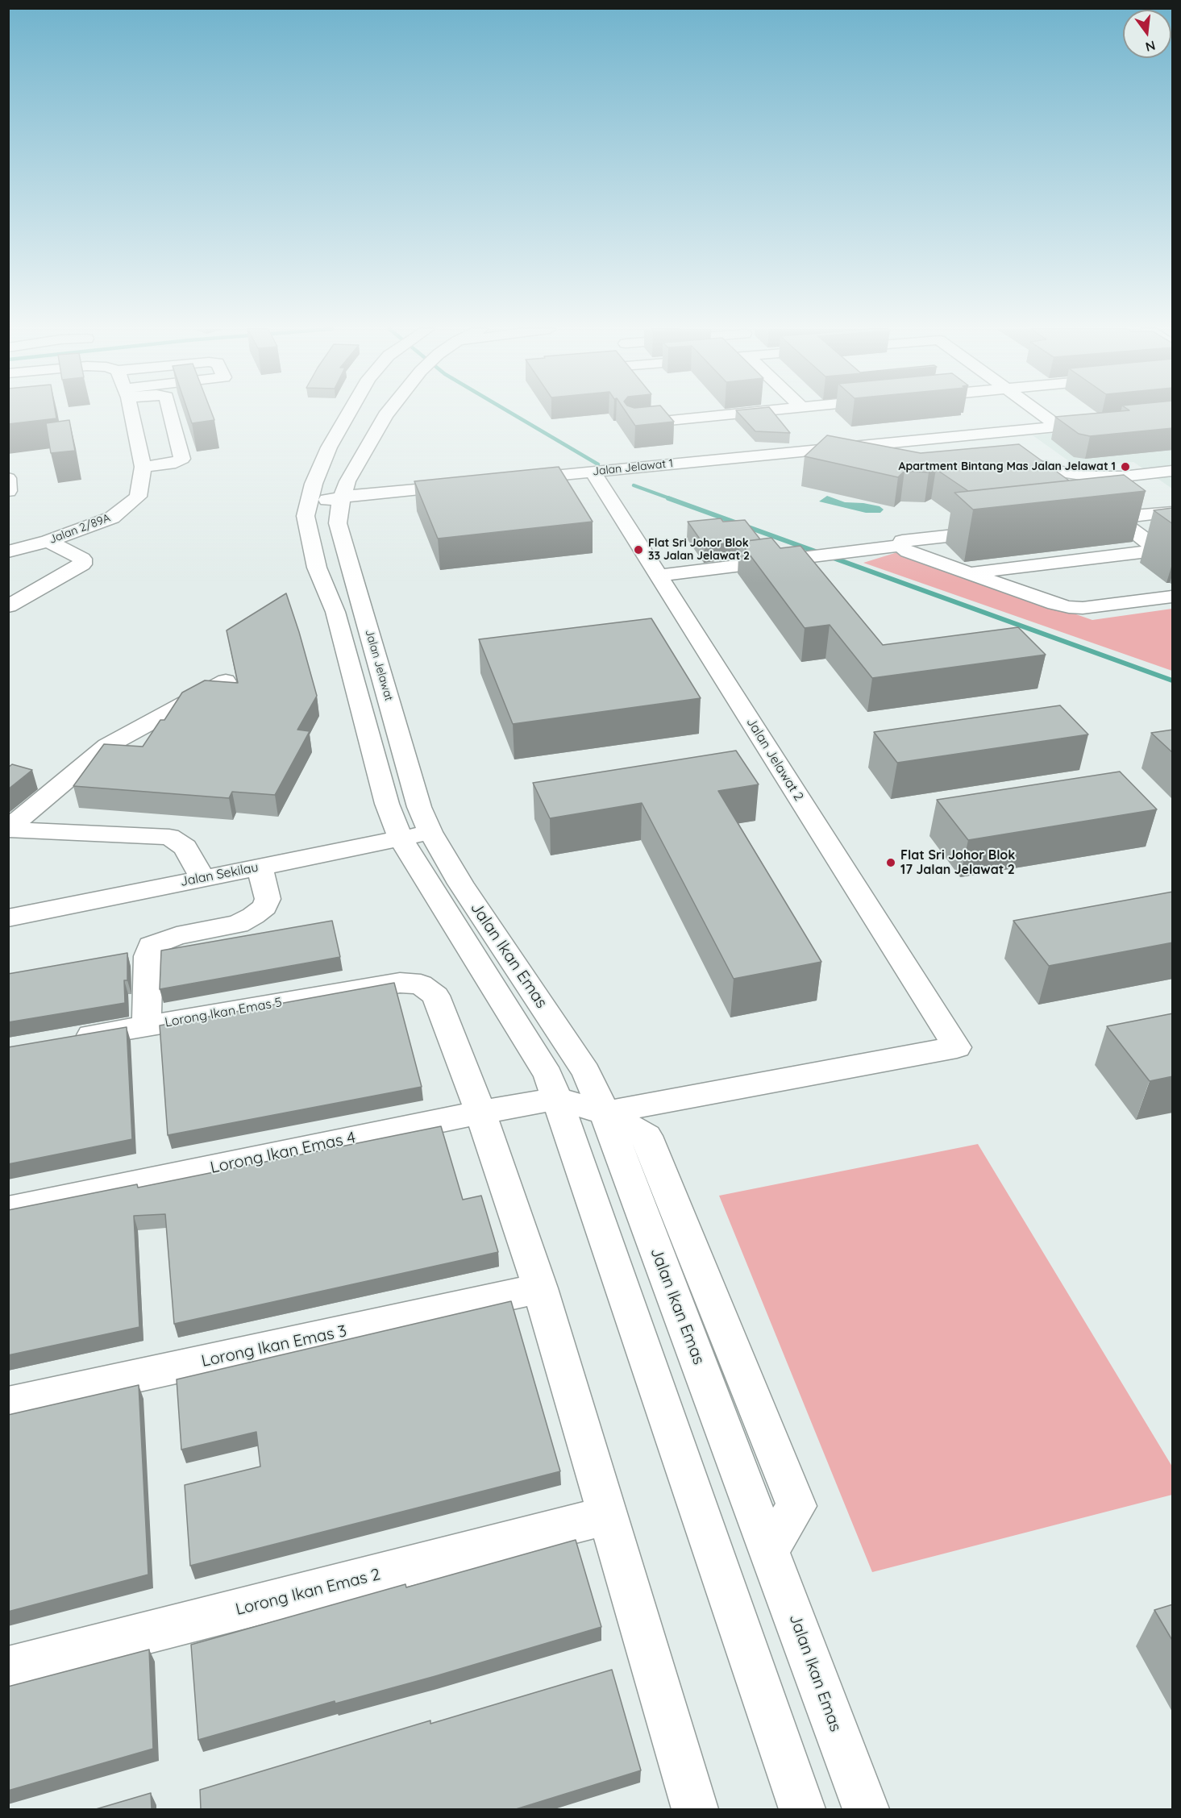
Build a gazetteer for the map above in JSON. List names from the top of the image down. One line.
{"streets":{"street":["Jalan Jelawat 1","Jalan 2/89A","Jalan Jelawat","Jalan Jelawat 2","Jalan Sekilau","Jalan Ikan Emas","Lorong Ikan Emas 5","Lorong Ikan Emas 4","Lorong Ikan Emas 3","Lorong Ikan Emas 2"]},"crossings":[["Jalan Jelawat 1","Jalan Jelawat 2"],["Jalan Jelawat","Jalan Sekilau"],["Jalan Jelawat","Jalan Ikan Emas"],["Jalan Jelawat 2","Jalan Ikan Emas"],["Jalan Sekilau","Jalan Ikan Emas"],["Jalan Ikan Emas","Lorong Ikan Emas 4"],["Lorong Ikan Emas 5","Lorong Ikan Emas 4"]],"places":["Apartment Bintang Mas Jalan Jelawat 1","Flat Sri Johor Blok 33 Jalan Jelawat 2","Flat Sri Johor Blok 17 Jalan Jelawat 2"],"north":"bottom"}
